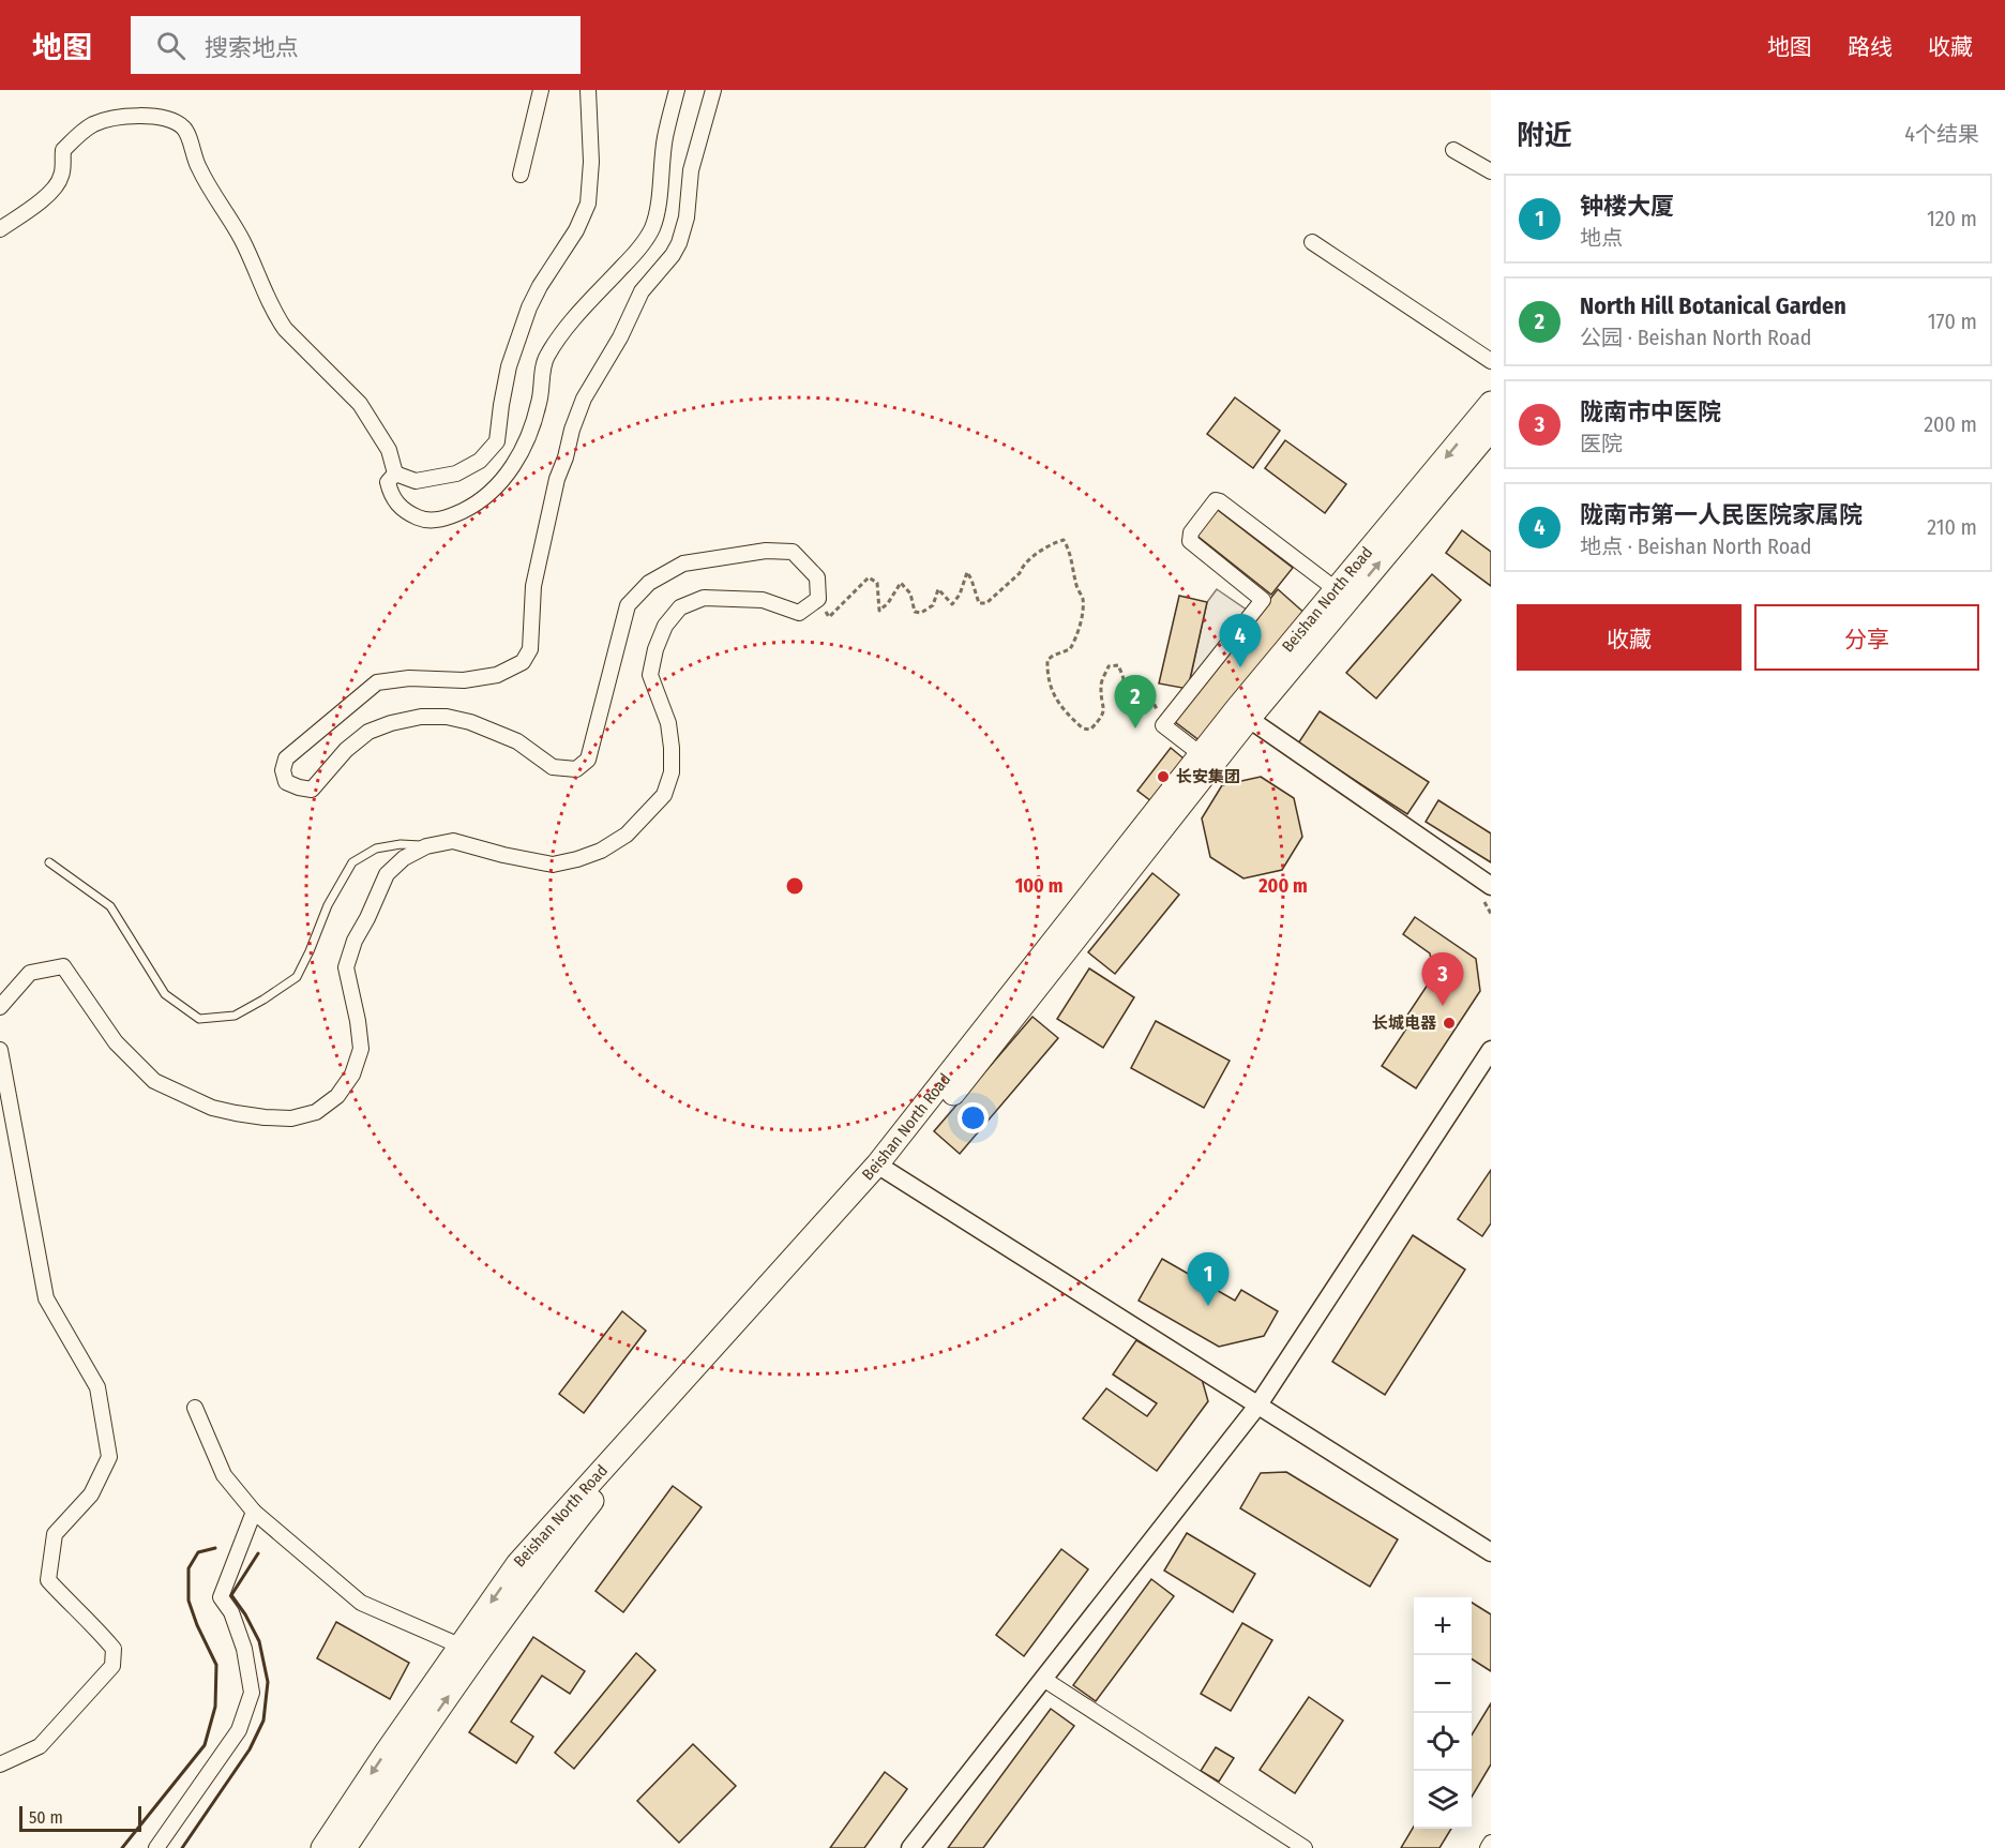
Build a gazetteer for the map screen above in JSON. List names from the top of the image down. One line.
{"streets":{"main road":["Beishan North Road"]},"places":["长安集团","长城电器"],"scale_bar":"50 m","page":{"header":"地图","search":"搜索地点","nav":["地图","路线","收藏"],"heading":["附近","4个结果"],"list":[{"mark":"1","name":"钟楼大厦","note":"地点","value":"120 m"},{"mark":"2","name":"North Hill Botanical Garden","note":"公园 · Beishan North Road","value":"170 m"},{"mark":"3","name":"陇南市中医院","note":"医院","value":"200 m"},{"mark":"4","name":"陇南市第一人民医院家属院","note":"地点 · Beishan North Road","value":"210 m"}],"buttons":["收藏","分享"],"pins":["4","2","3","1"],"map_buttons":["+","−"],"scale":"50 m"},"rings":["100 m","200 m"]}
